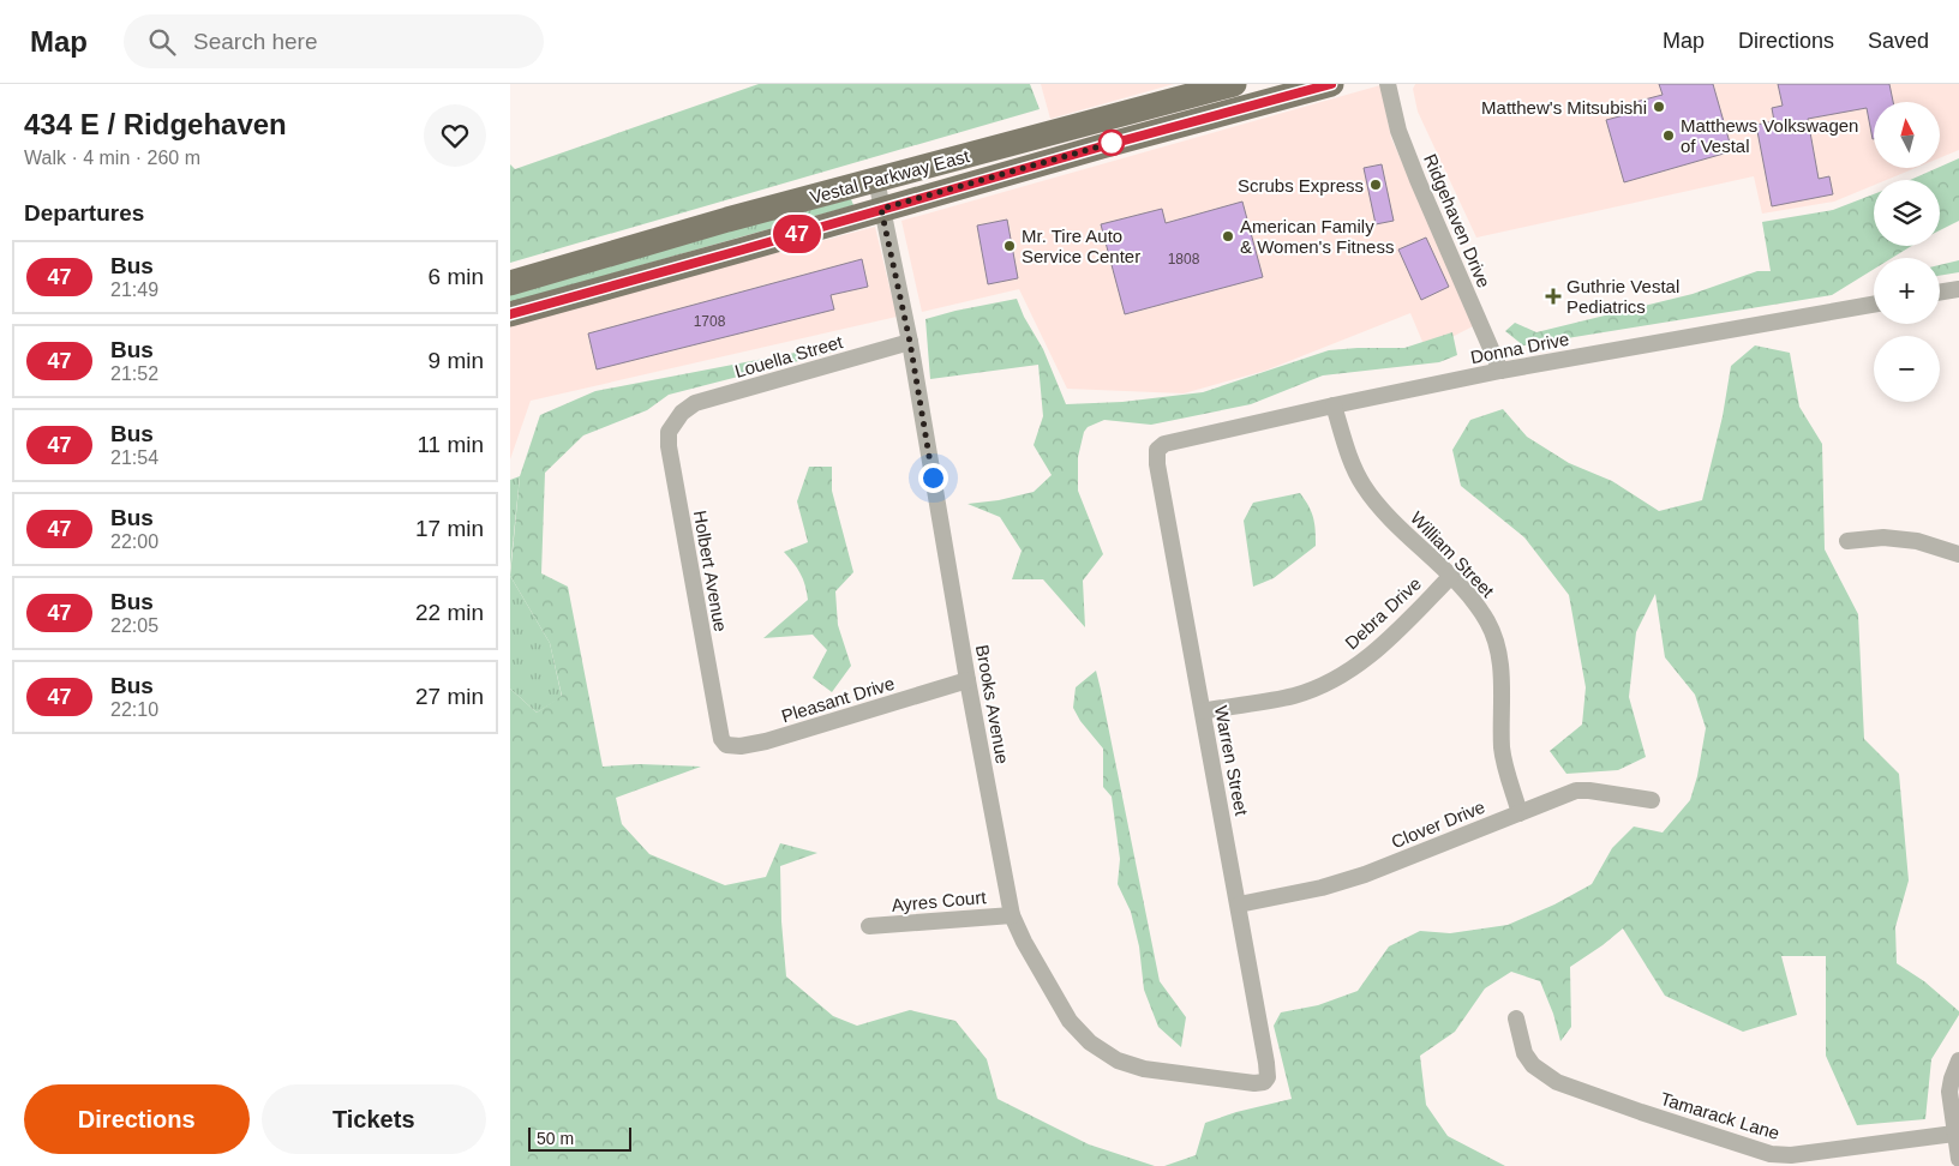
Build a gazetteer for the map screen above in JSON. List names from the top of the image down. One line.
{"streets":{"main road":["Vestal Parkway East"],"street":["Ridgehaven Drive","Donna Drive","Louella Street","William Street","Holbert Avenue","Debra Drive","Pleasant Drive","Brooks Avenue","Warren Street","Clover Drive","Ayres Court","Tamarack Lane"]},"crossings":[["Vestal Parkway East","Brooks Avenue"],["Ridgehaven Drive","Donna Drive"],["Donna Drive","William Street"],["Donna Drive","Warren Street"],["Louella Street","Holbert Avenue"],["Louella Street","Brooks Avenue"],["William Street","Debra Drive"],["William Street","Clover Drive"],["Holbert Avenue","Pleasant Drive"],["Debra Drive","Warren Street"],["Pleasant Drive","Brooks Avenue"],["Brooks Avenue","Warren Street"],["Brooks Avenue","Ayres Court"],["Warren Street","Clover Drive"]],"places":{"other":["Matthew's Mitsubishi","Matthews Volkswagen of Vestal","Scrubs Express","American Family & Women's Fitness","Mr. Tire Auto Service Center"],"health":["Guthrie Vestal Pediatrics"]},"lines":["bus line 47"],"house_numbers":["1808","1708"],"scale_bar":"50 m","north":"top","page":{"header":"Map","search":"Search here","nav":["Map","Directions","Saved"],"heading":[["434 E / Ridgehaven","Walk · 4 min · 260 m"],"Departures"],"on_map":"47","map_buttons":["+","−"],"list":[{"mark":"47","name":"Bus","note":"21:49","value":"6 min"},{"mark":"47","name":"Bus","note":"21:52","value":"9 min"},{"mark":"47","name":"Bus","note":"21:54","value":"11 min"},{"mark":"47","name":"Bus","note":"22:00","value":"17 min"},{"mark":"47","name":"Bus","note":"22:05","value":"22 min"},{"mark":"47","name":"Bus","note":"22:10","value":"27 min"}],"buttons":["Directions","Tickets"],"scale":"50 m"}}
